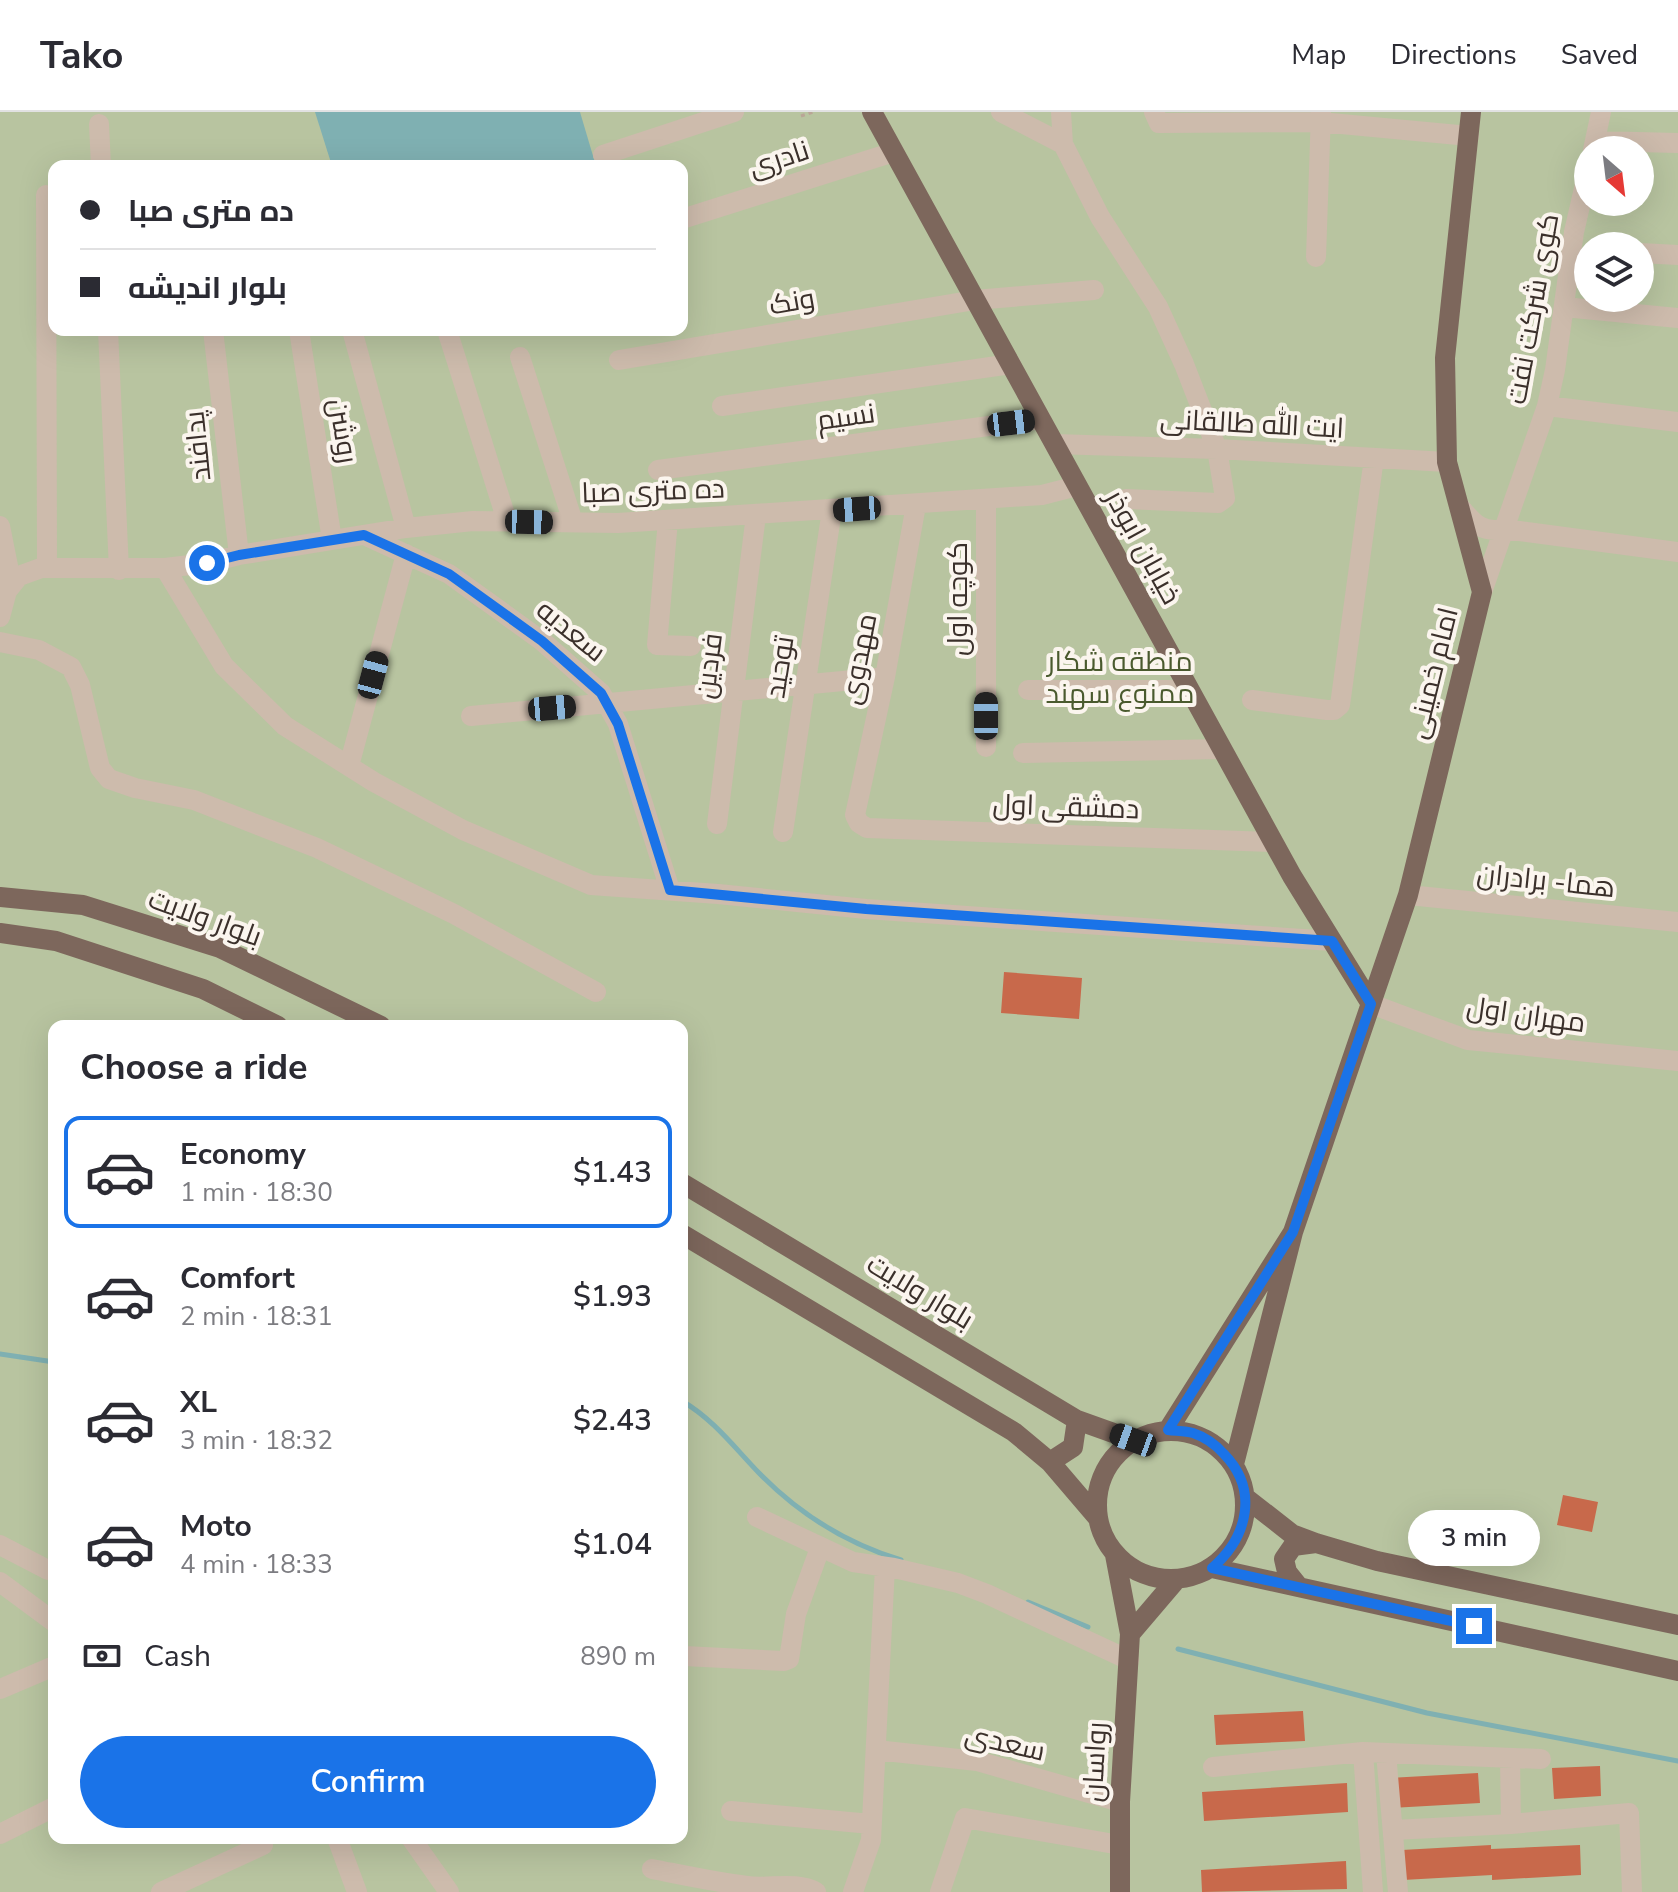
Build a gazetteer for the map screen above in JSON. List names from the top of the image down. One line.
{"streets":{"main road":["خیابان ابوذر","امام خمینی","بلوار ولایت","رواسان"],"street":["نادری","ونک","کوی شرکت نفت","نسیم","ایت الله طالقانی","روشن","پدافند","ده متری صبا","کوچه اول","سعدیه","مهدوی","فردین","توحید","دمشقی اول","هما- برادران","مهران اول","سعدی"]},"crossings":[["نادری","خیابان ابوذر"],["ونک","خیابان ابوذر"],["کوی شرکت نفت","امام خمینی"],["نسیم","خیابان ابوذر"],["ایت الله طالقانی","خیابان ابوذر"],["ایت الله طالقانی","امام خمینی"],["روشن","ده متری صبا"],["پدافند","ده متری صبا"],["ده متری صبا","خیابان ابوذر"],["ده متری صبا","کوچه اول"],["ده متری صبا","سعدیه"],["ده متری صبا","مهدوی"],["ده متری صبا","فردین"],["ده متری صبا","توحید"],["خیابان ابوذر","امام خمینی"],["خیابان ابوذر","دمشقی اول"],["خیابان ابوذر","مهران اول"],["مهدوی","دمشقی اول"],["امام خمینی","هما- برادران"],["امام خمینی","مهران اول"],["بلوار ولایت","رواسان"],["سعدی","رواسان"]],"parks":["منطقه شکار ممنوع سهند"],"north":"bottom right","page":{"header":"Tako","nav":["Map","Directions","Saved"],"banner":["ده متری صبا","بلوار اندیشه"],"heading":"Choose a ride","list":[{"name":"Economy","note":"1 min · 18:30","value":"$1.43"},{"name":"Comfort","note":"2 min · 18:31","value":"$1.93"},{"name":"XL","note":"3 min · 18:32","value":"$2.43"},{"name":"Moto","note":"4 min · 18:33","value":"$1.04"}],"bubble":"3 min","pay":["Cash","890 m"],"buttons":"Confirm"}}
